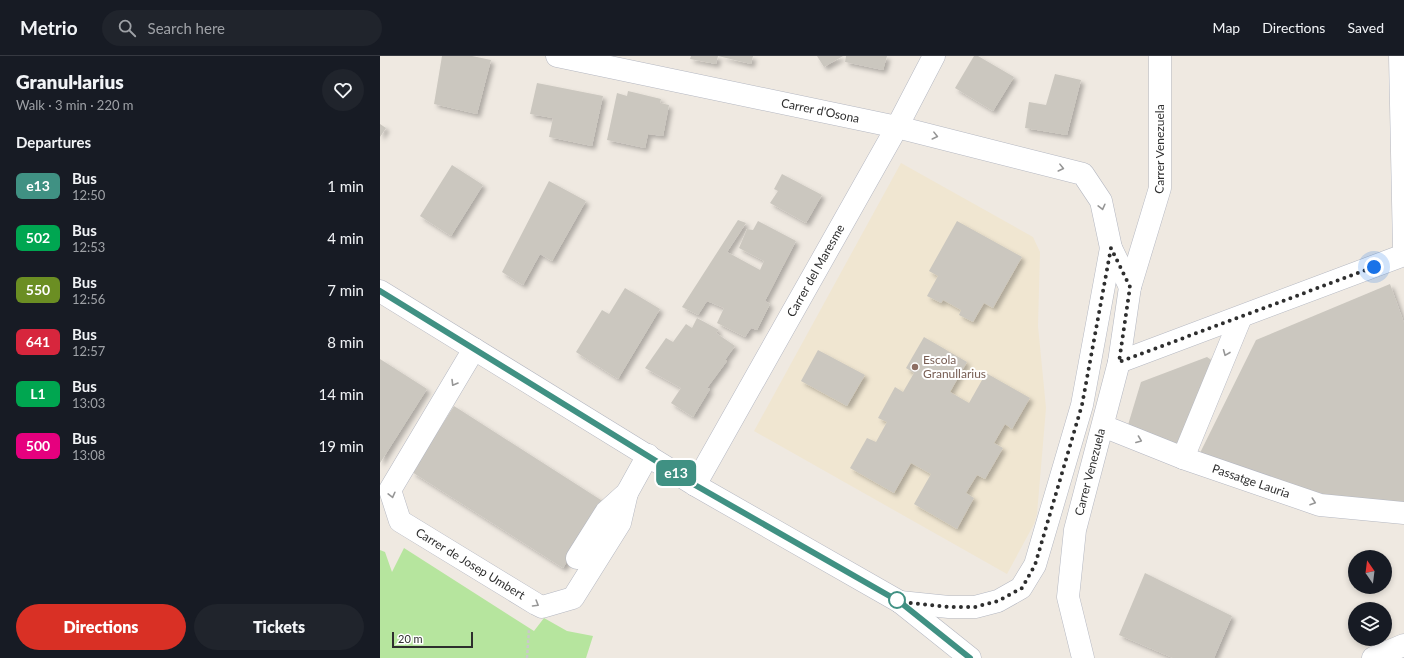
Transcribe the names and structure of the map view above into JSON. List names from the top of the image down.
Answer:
{
  "streets": {
    "street": [
      "Carrer d'Osona",
      "Carrer Venezuela",
      "Carrer del Maresme",
      "Passatge Lauria",
      "Carrer de Josep Umbert"
    ]
  },
  "crossings": [
    ["Carrer d'Osona", "Carrer del Maresme"],
    ["Carrer Venezuela", "Passatge Lauria"]
  ],
  "one_way": ["Carrer d'Osona", "Passatge Lauria"],
  "places": ["Escola Granullarius"],
  "lines": ["bus line e13"],
  "scale_bar": "20 m",
  "north": "top",
  "page": {
    "header": "Metrio",
    "search": "Search here",
    "nav": ["Map", "Directions", "Saved"],
    "heading": [
      ["Granul·larius", "Walk · 3 min · 220 m"],
      "Departures"
    ],
    "on_map": "e13",
    "list": [
      {
        "mark": "e13",
        "name": "Bus",
        "note": "12:50",
        "value": "1 min"
      },
      {
        "mark": "502",
        "name": "Bus",
        "note": "12:53",
        "value": "4 min"
      },
      {
        "mark": "550",
        "name": "Bus",
        "note": "12:56",
        "value": "7 min"
      },
      {
        "mark": "641",
        "name": "Bus",
        "note": "12:57",
        "value": "8 min"
      },
      {
        "mark": "L1",
        "name": "Bus",
        "note": "13:03",
        "value": "14 min"
      },
      {
        "mark": "500",
        "name": "Bus",
        "note": "13:08",
        "value": "19 min"
      }
    ],
    "buttons": ["Directions", "Tickets"],
    "scale": "20 m"
  }
}
